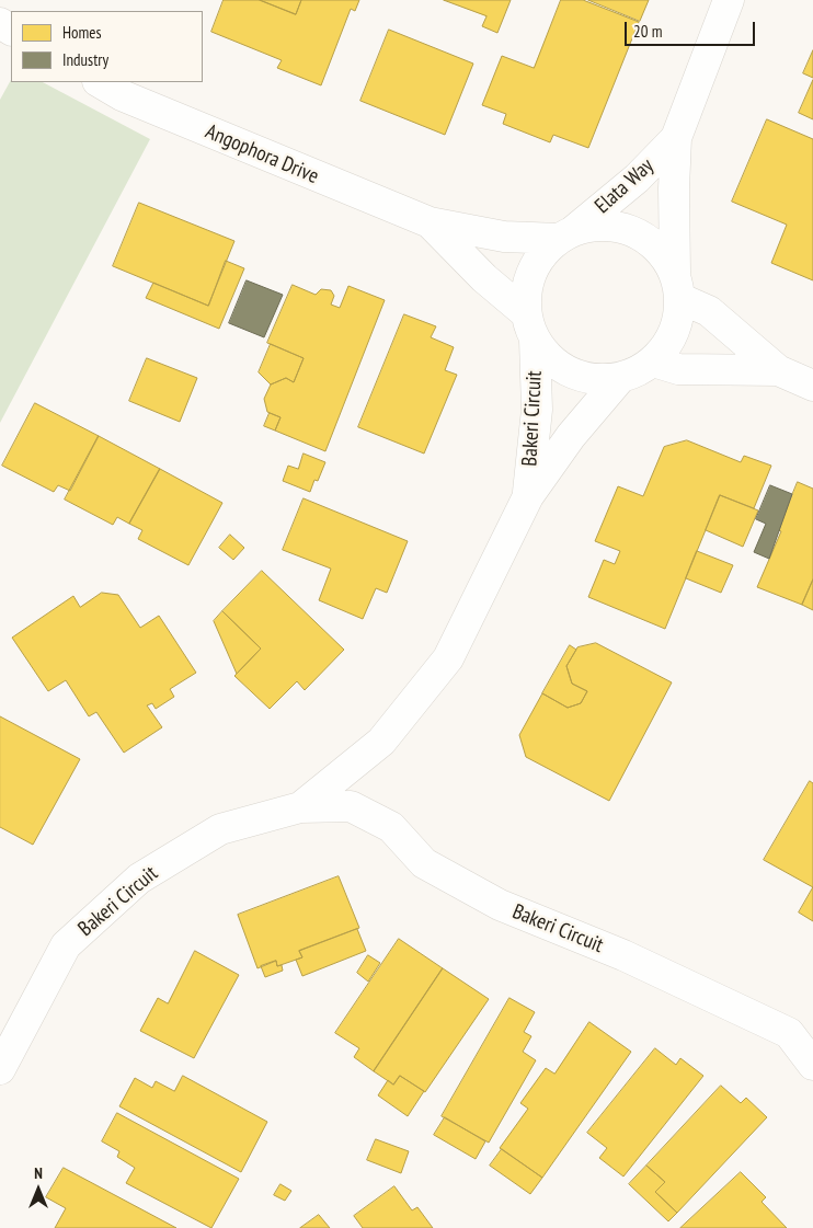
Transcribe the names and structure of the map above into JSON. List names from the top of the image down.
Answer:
{
  "streets": {
    "street": ["Angophora Drive", "Elata Way", "Bakeri Circuit"]
  },
  "crossings": [
    ["Angophora Drive", "Elata Way"],
    ["Angophora Drive", "Bakeri Circuit"],
    ["Elata Way", "Bakeri Circuit"]
  ],
  "legend": ["Homes", "Industry"],
  "scale_bar": "20 m",
  "north": "top"
}
